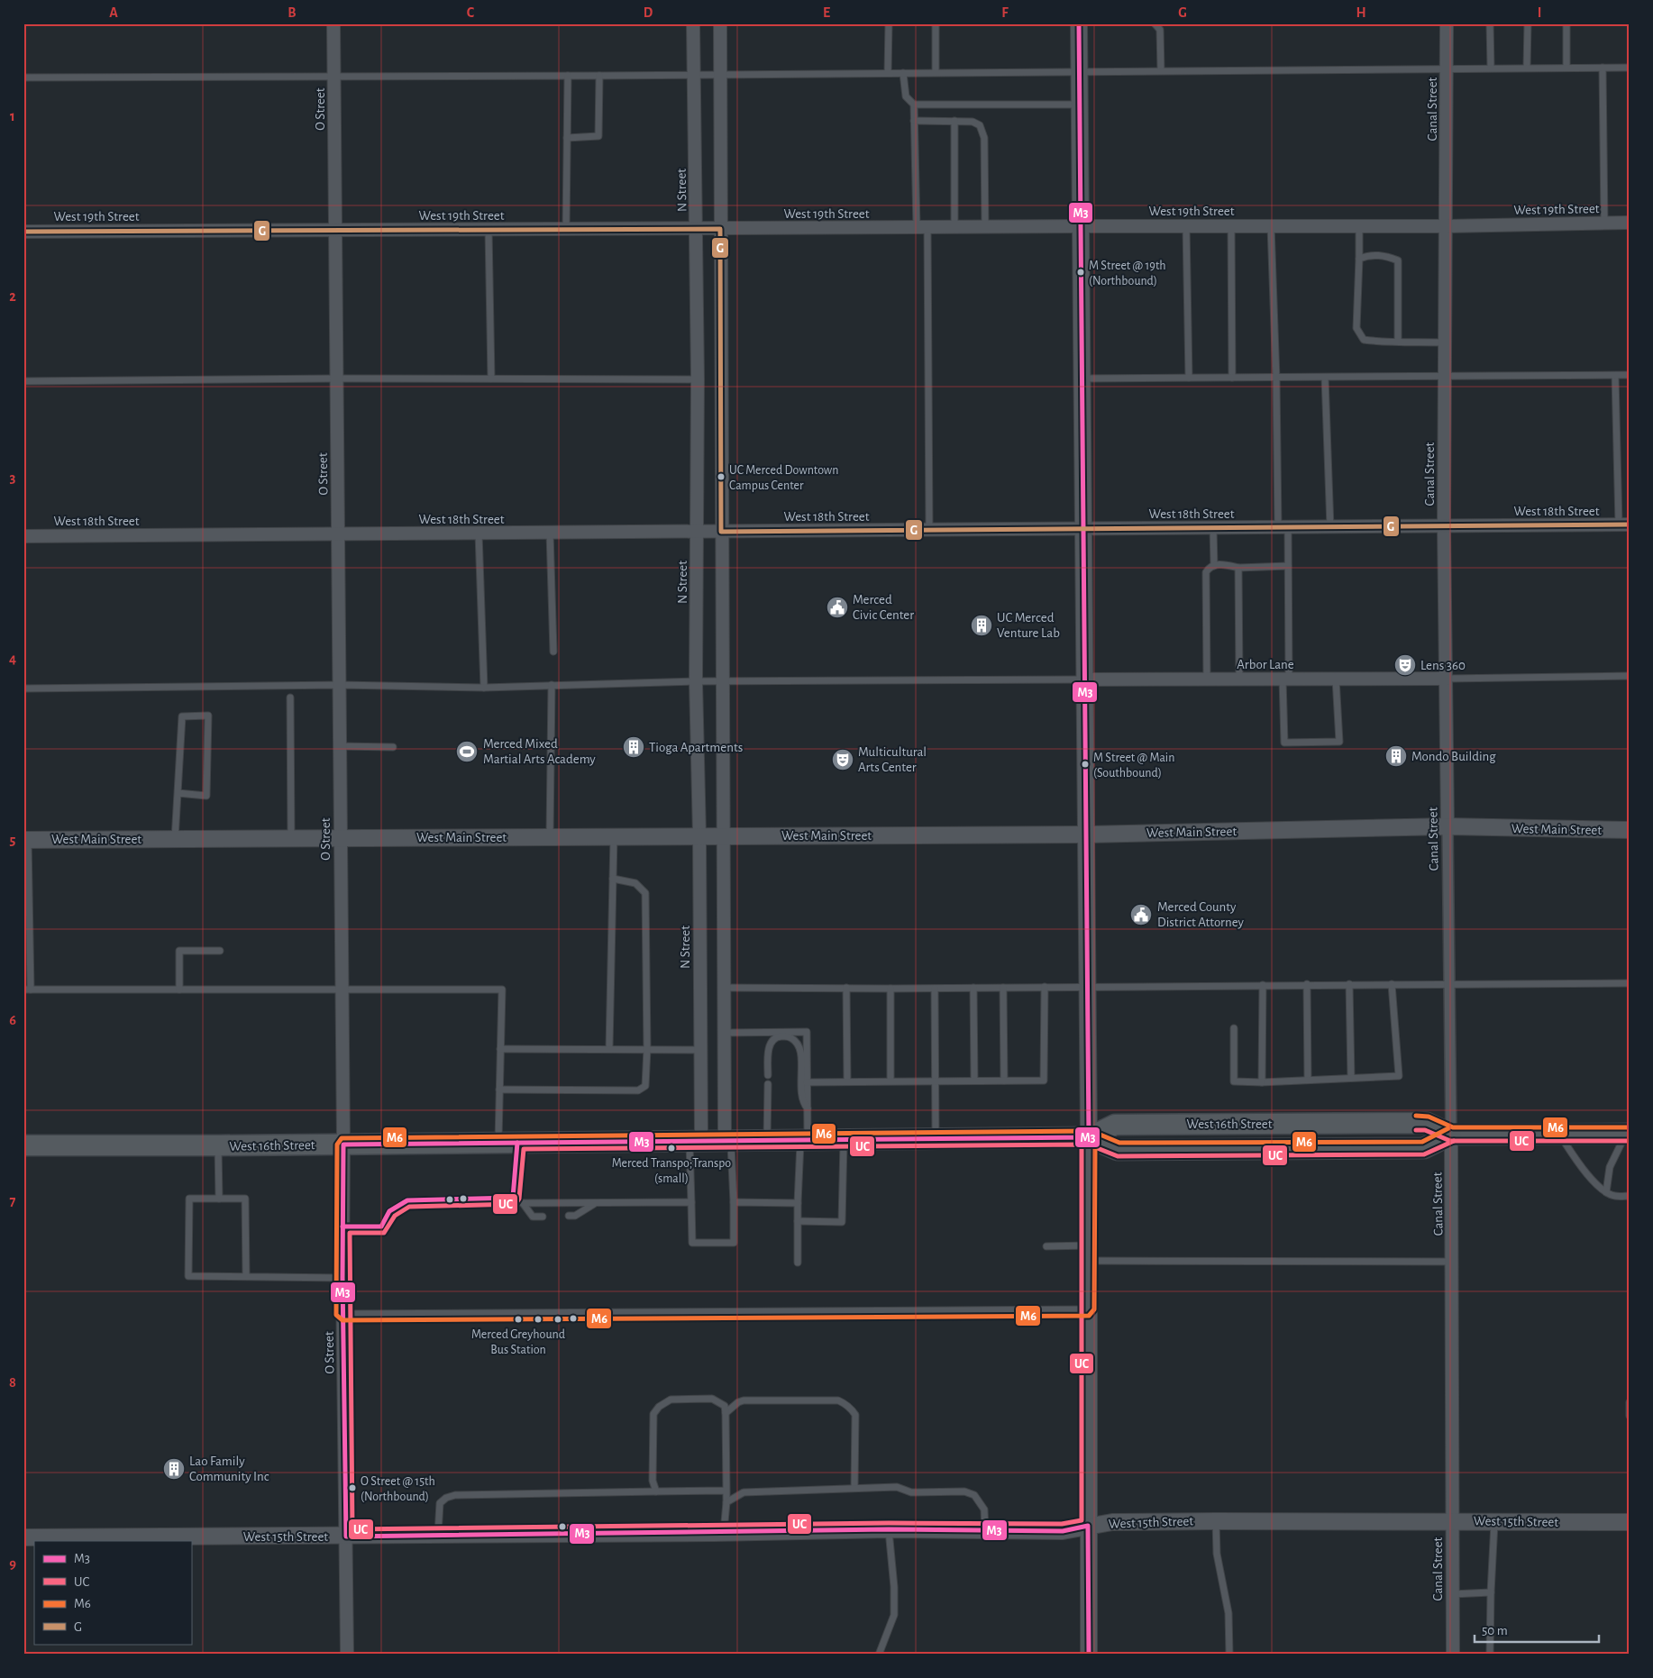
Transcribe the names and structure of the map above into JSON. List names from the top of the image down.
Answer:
{
  "streets": {
    "main road": ["West 16th Street"],
    "street": [
      "O Street",
      "Canal Street",
      "N Street",
      "West 19th Street",
      "West 18th Street",
      "Arbor Lane",
      "West Main Street",
      "West 15th Street"
    ]
  },
  "crossings": [
    ["O Street", "West 19th Street"],
    ["O Street", "West 18th Street"],
    ["O Street", "West Main Street"],
    ["O Street", "West 16th Street"],
    ["O Street", "West 15th Street"],
    ["Canal Street", "West 19th Street"],
    ["Canal Street", "West 18th Street"],
    ["Canal Street", "Arbor Lane"],
    ["Canal Street", "West Main Street"],
    ["Canal Street", "West 16th Street"],
    ["Canal Street", "West 15th Street"],
    ["N Street", "West 19th Street"],
    ["N Street", "West 18th Street"],
    ["N Street", "West Main Street"],
    ["N Street", "West 16th Street"]
  ],
  "places": {
    "other": [
      "M Street @ 19th (Northbound)",
      "UC Merced Downtown Campus Center",
      "M Street @ Main (Southbound)",
      "Merced Transpo;Transpo (small)",
      "Merced Greyhound Bus Station",
      "O Street @ 15th (Northbound)"
    ],
    "public building": ["Merced Civic Center", "Merced County District Attorney"],
    "building": [
      "UC Merced Venture Lab",
      "Tioga Apartments",
      "Mondo Building",
      "Lao Family Community Inc"
    ],
    "theatre": ["Lens 360", "Multicultural Arts Center"],
    "sports": ["Merced Mixed Martial Arts Academy"]
  },
  "lines": [
    "transit line M3",
    "transit line G",
    "transit line M6",
    "transit line UC"
  ],
  "legend": [
    "M3",
    "UC",
    "M6",
    "G"
  ],
  "scale_bar": "50 m",
  "grid": {
    "columns": [
      "A",
      "B",
      "C",
      "D",
      "E",
      "F",
      "G",
      "H",
      "I"
    ],
    "rows": [
      "1",
      "2",
      "3",
      "4",
      "5",
      "6",
      "7",
      "8",
      "9"
    ]
  }
}
